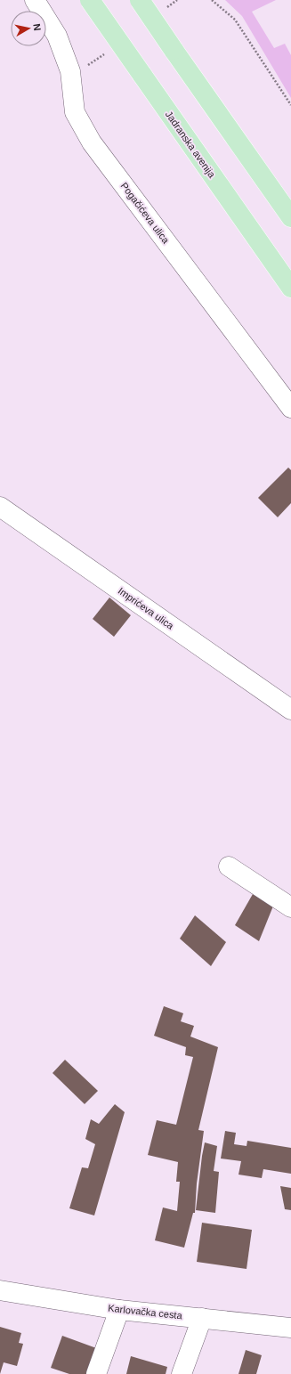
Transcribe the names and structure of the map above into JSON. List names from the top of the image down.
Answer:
{
  "streets": {
    "main road": ["Jadranska avenija"],
    "street": ["Pogačićeva ulica", "Imprićeva ulica", "Karlovačka cesta"]
  },
  "north": "right"
}
